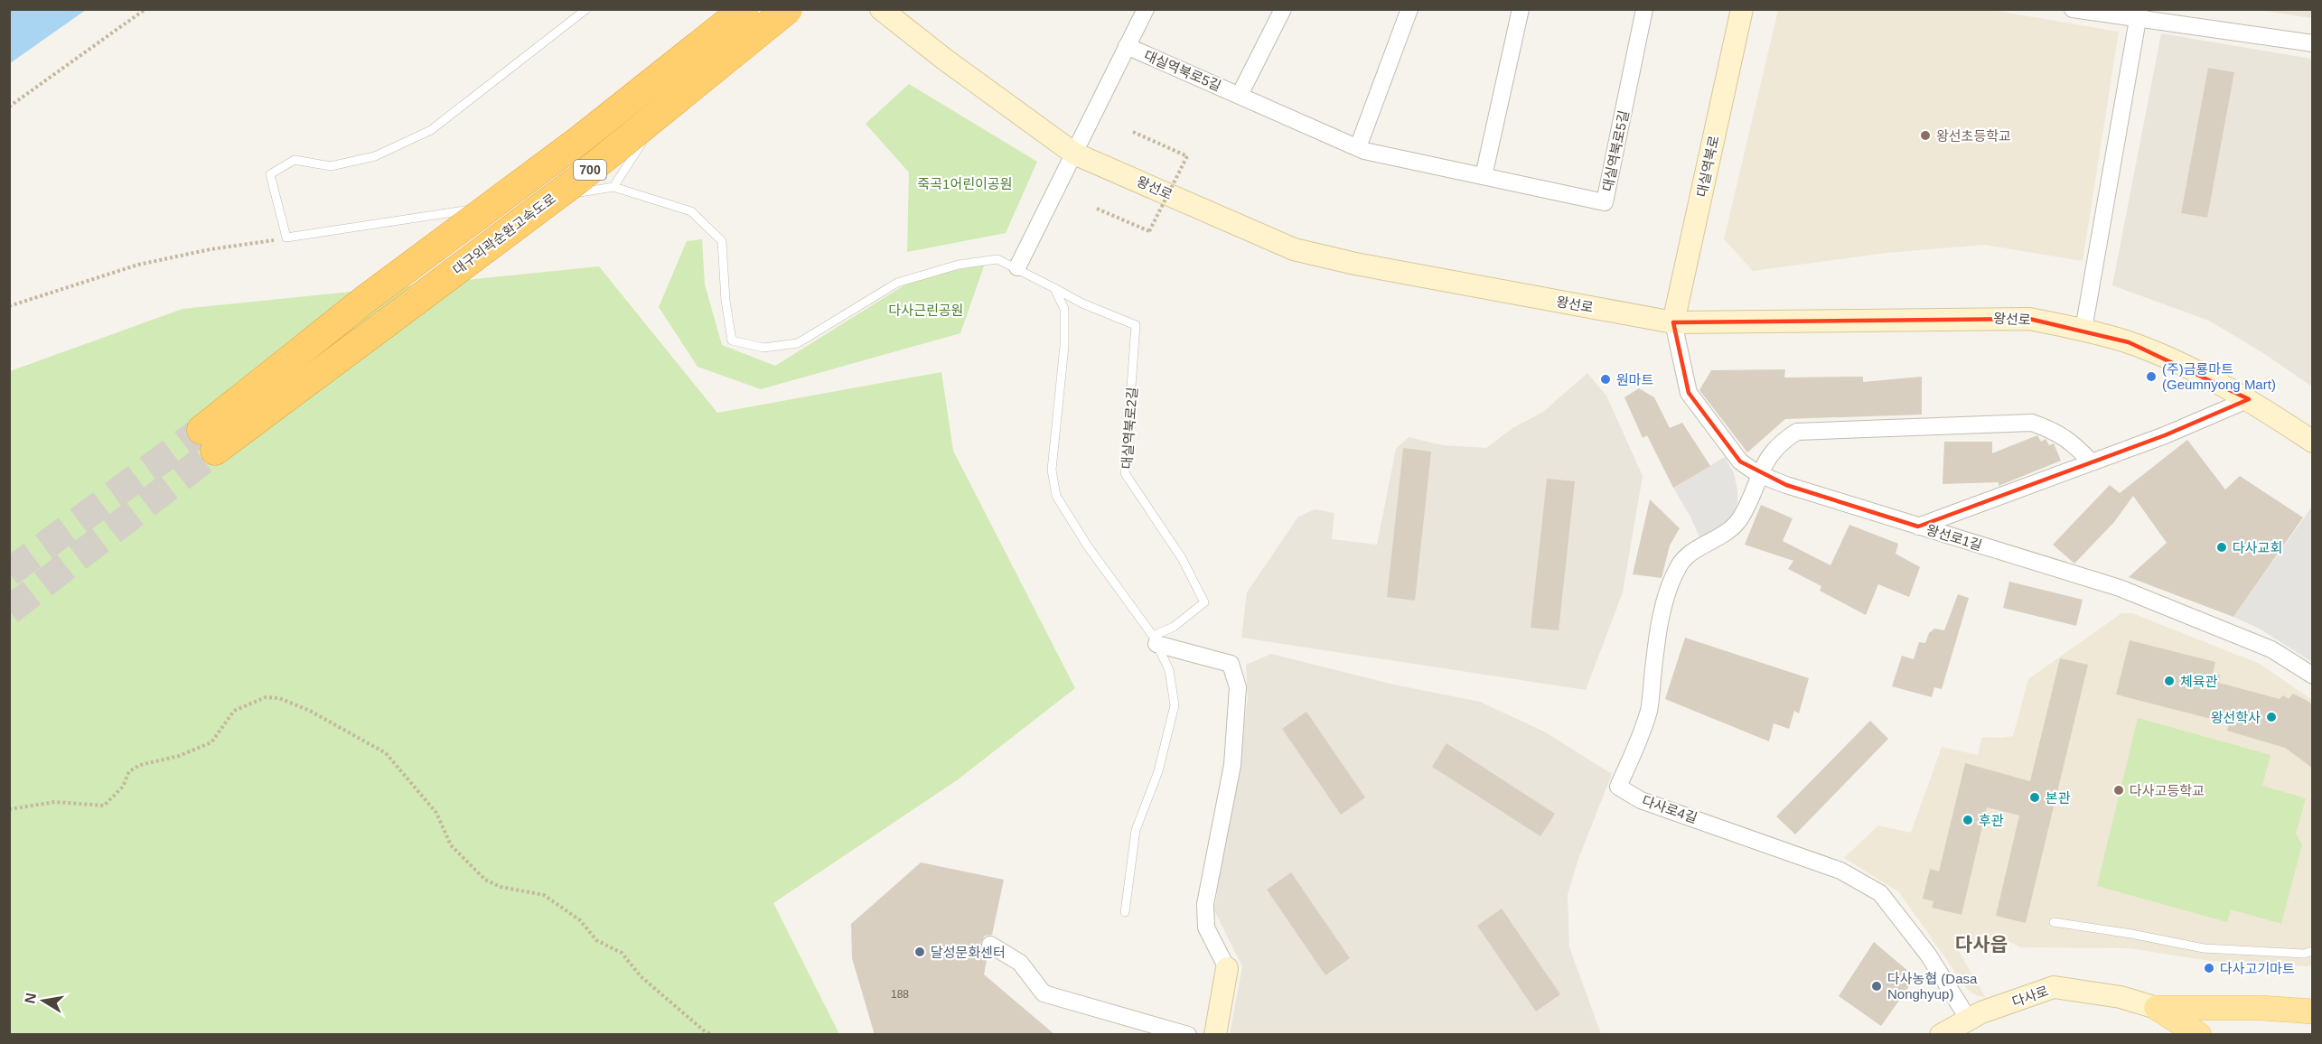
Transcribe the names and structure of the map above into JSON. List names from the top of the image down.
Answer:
{
  "streets": {
    "highway": ["700", "대구외곽순환고속도로"],
    "main road": ["대실역북로", "왕선로", "다사로"],
    "street": ["대실역북로5길", "왕선로1길", "다사로4길"],
    "lane": ["대실역북로2길"]
  },
  "crossings": [
    ["대실역북로", "왕선로"],
    ["대실역북로", "왕선로1길"],
    ["왕선로", "왕선로1길"],
    ["왕선로1길", "다사로4길"],
    ["다사로4길", "다사로"]
  ],
  "districts": ["다사읍"],
  "parks": ["죽곡1어린이공원", "다사근린공원"],
  "places": [
    "왕선초등학교",
    "(주)금룡마트 (Geumnyong Mart)",
    "원마트",
    "다사교회",
    "체육관",
    "왕선학사",
    "다사고등학교",
    "본관",
    "후관",
    "달성문화센터",
    "다사고기마트",
    "다사농협 (Dasa Nonghyup)"
  ],
  "house_numbers": ["188"],
  "north": "left"
}
